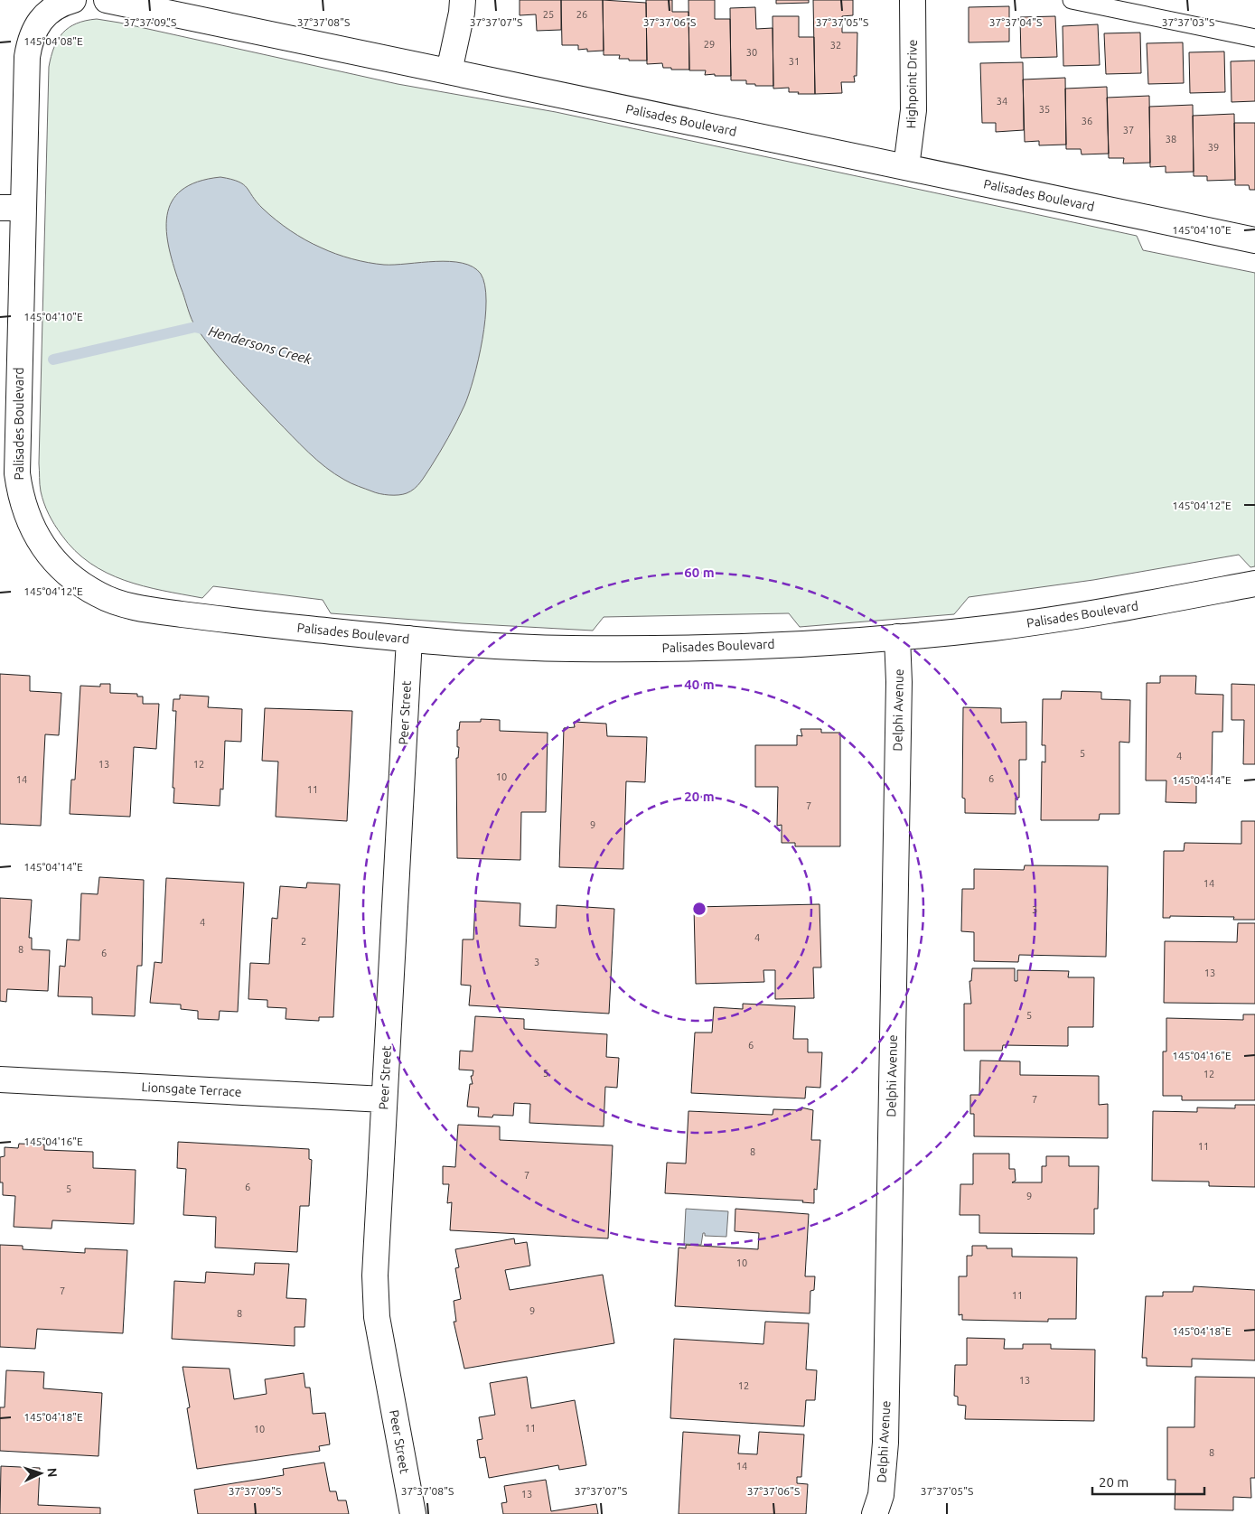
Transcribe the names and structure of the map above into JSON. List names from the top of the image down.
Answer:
{
  "streets": {
    "street": [
      "Highpoint Drive",
      "Palisades Boulevard",
      "Delphi Avenue",
      "Peer Street",
      "Lionsgate Terrace"
    ]
  },
  "crossings": [
    ["Highpoint Drive", "Palisades Boulevard"],
    ["Palisades Boulevard", "Delphi Avenue"],
    ["Palisades Boulevard", "Peer Street"],
    ["Peer Street", "Lionsgate Terrace"]
  ],
  "water": ["Hendersons Creek"],
  "house_numbers": [
    "25",
    "26",
    "29",
    "32",
    "30",
    "31",
    "34",
    "35",
    "36",
    "37",
    "38",
    "39",
    "5",
    "4",
    "13",
    "12",
    "10",
    "6",
    "14",
    "11",
    "7",
    "9",
    "14",
    "3",
    "4",
    "4",
    "2",
    "8",
    "6",
    "3",
    "13",
    "5",
    "6",
    "5",
    "12",
    "7",
    "11",
    "8",
    "7",
    "6",
    "5",
    "9",
    "10",
    "7",
    "11",
    "9",
    "8",
    "13",
    "12",
    "11",
    "10",
    "8",
    "14",
    "13"
  ],
  "scale_bar": "20 m",
  "north": "right",
  "coordinates": [
    "37°37'09\"S",
    "37°37'08\"S",
    "37°37'07\"S",
    "37°37'06\"S",
    "37°37'05\"S",
    "37°37'04\"S",
    "37°37'03\"S",
    "145°04'08\"E",
    "145°04'10\"E",
    "145°04'12\"E",
    "145°04'14\"E",
    "145°04'16\"E",
    "145°04'18\"E"
  ],
  "rings": ["60 m", "40 m", "20 m"]
}
